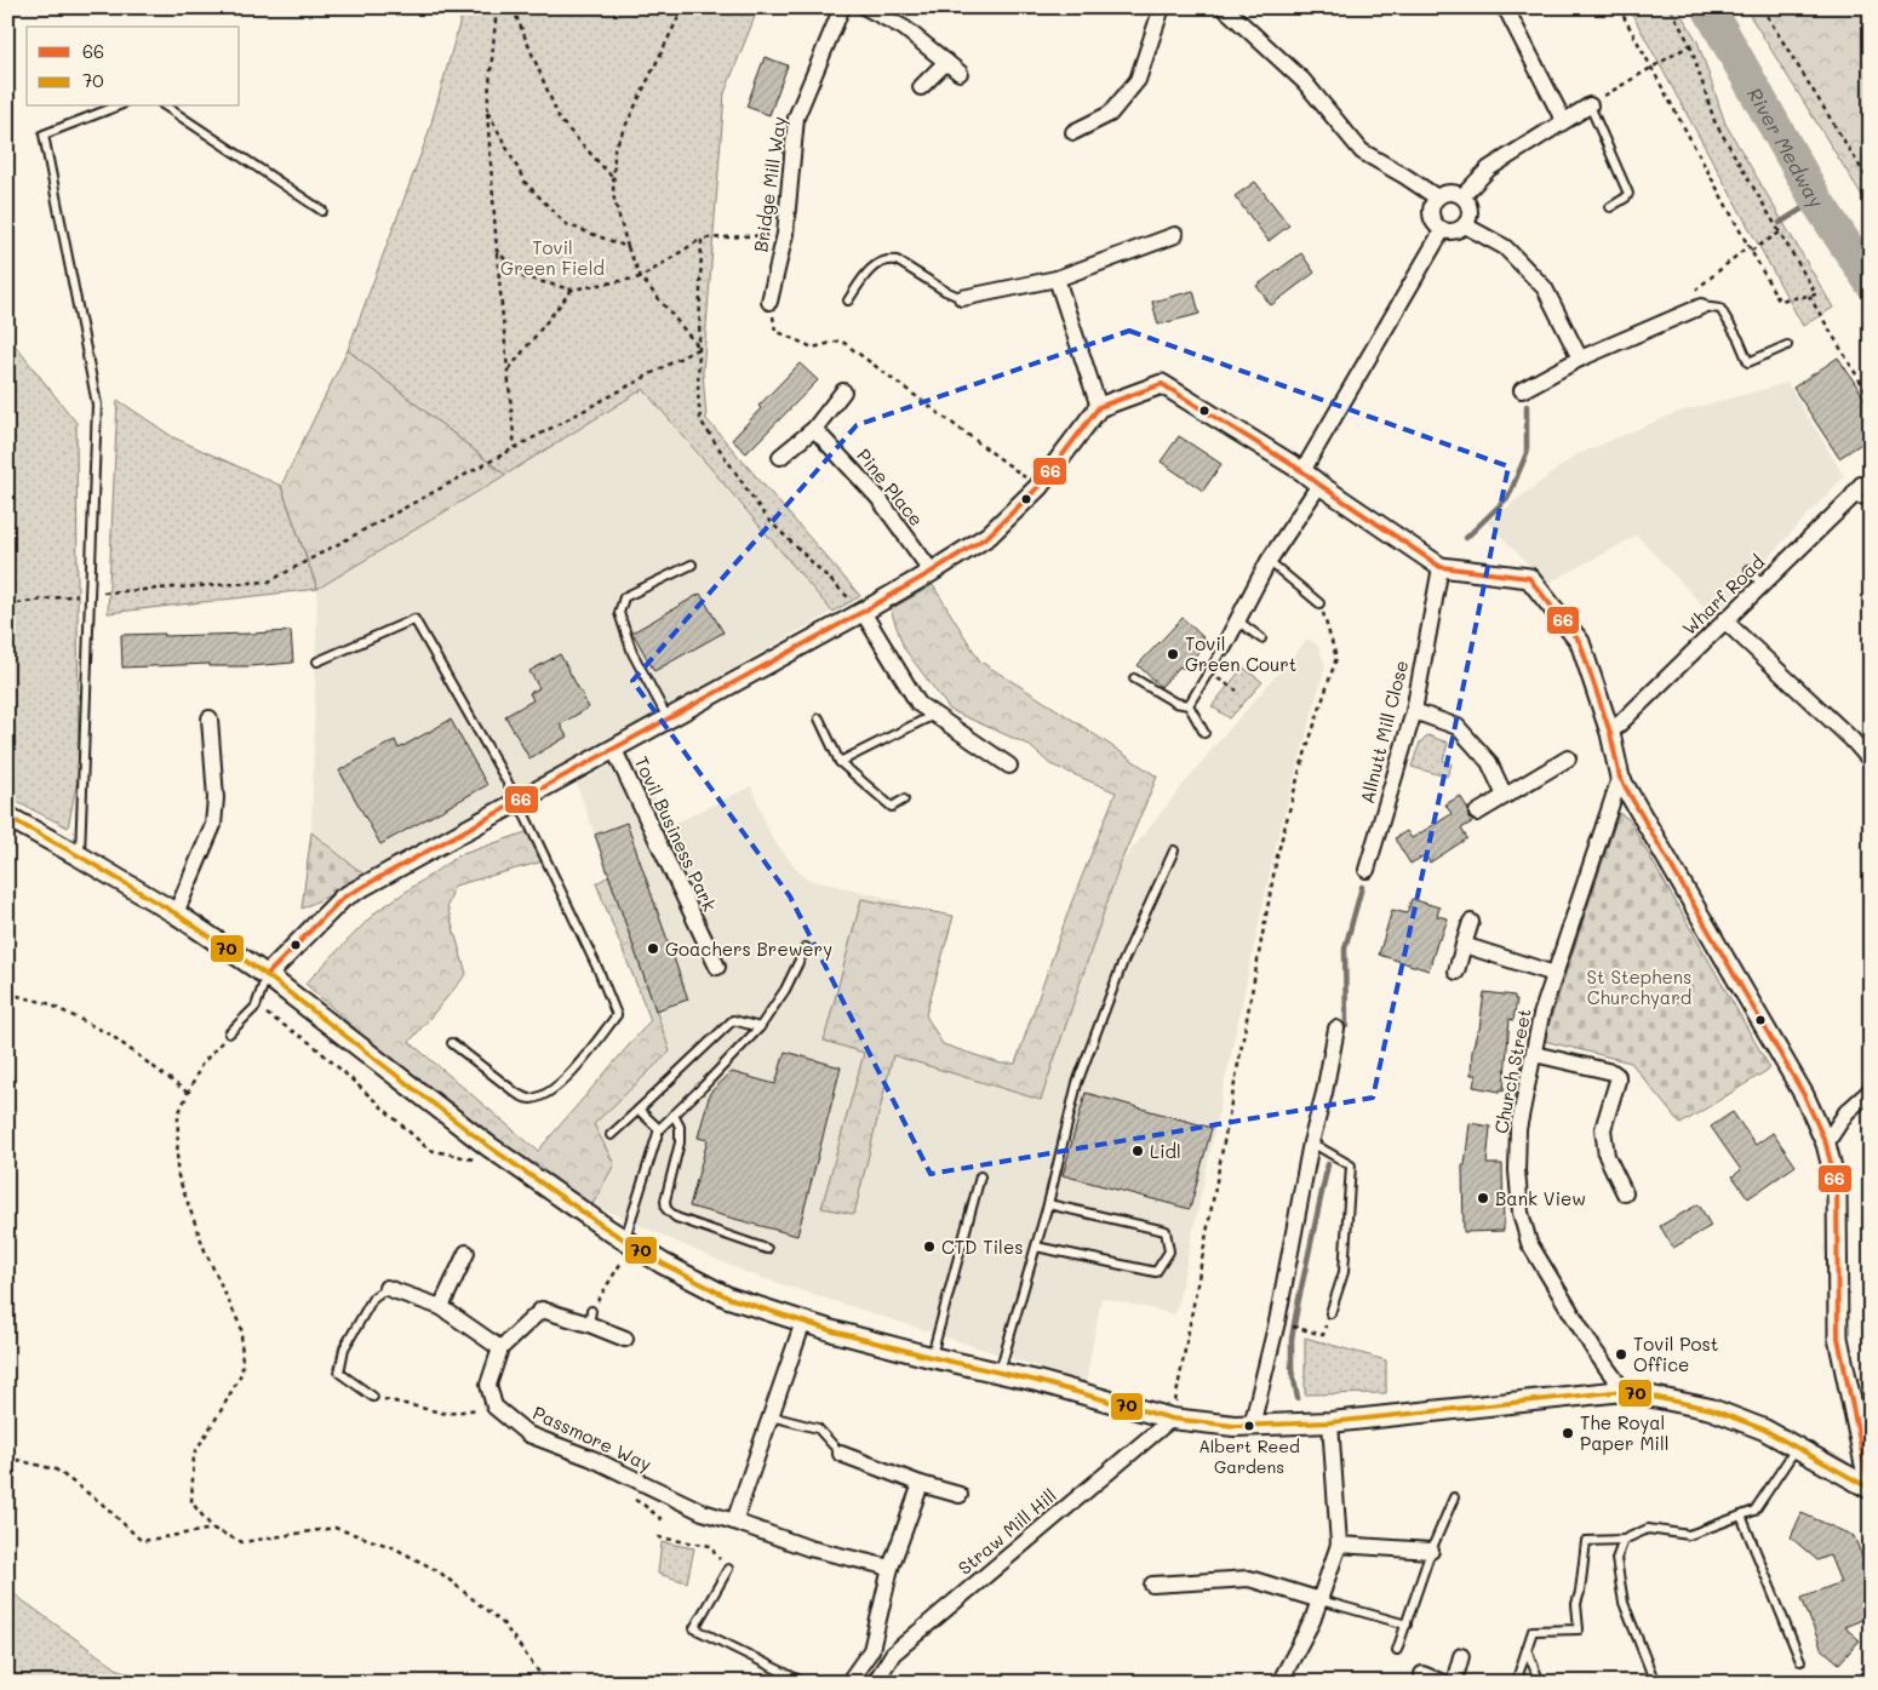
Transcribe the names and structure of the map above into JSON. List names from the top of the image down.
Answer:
{
  "streets": {
    "street": [
      "Bridge Mill Way",
      "Pine Place",
      "Wharf Road",
      "Allnutt Mill Close",
      "Tovil Business Park",
      "Church Street",
      "Passmore Way",
      "Straw Mill Hill"
    ]
  },
  "water": ["River Medway"],
  "parks": ["Tovil Green Field", "St Stephens Churchyard"],
  "places": [
    "Tovil Green Court",
    "Goachers Brewery",
    "Lidl",
    "Bank View",
    "CTD Tiles",
    "Tovil Post Office",
    "Albert Reed Gardens",
    "The Royal Paper Mill"
  ],
  "lines": ["transit line 66", "transit line 70"],
  "legend": ["66", "70"]
}
